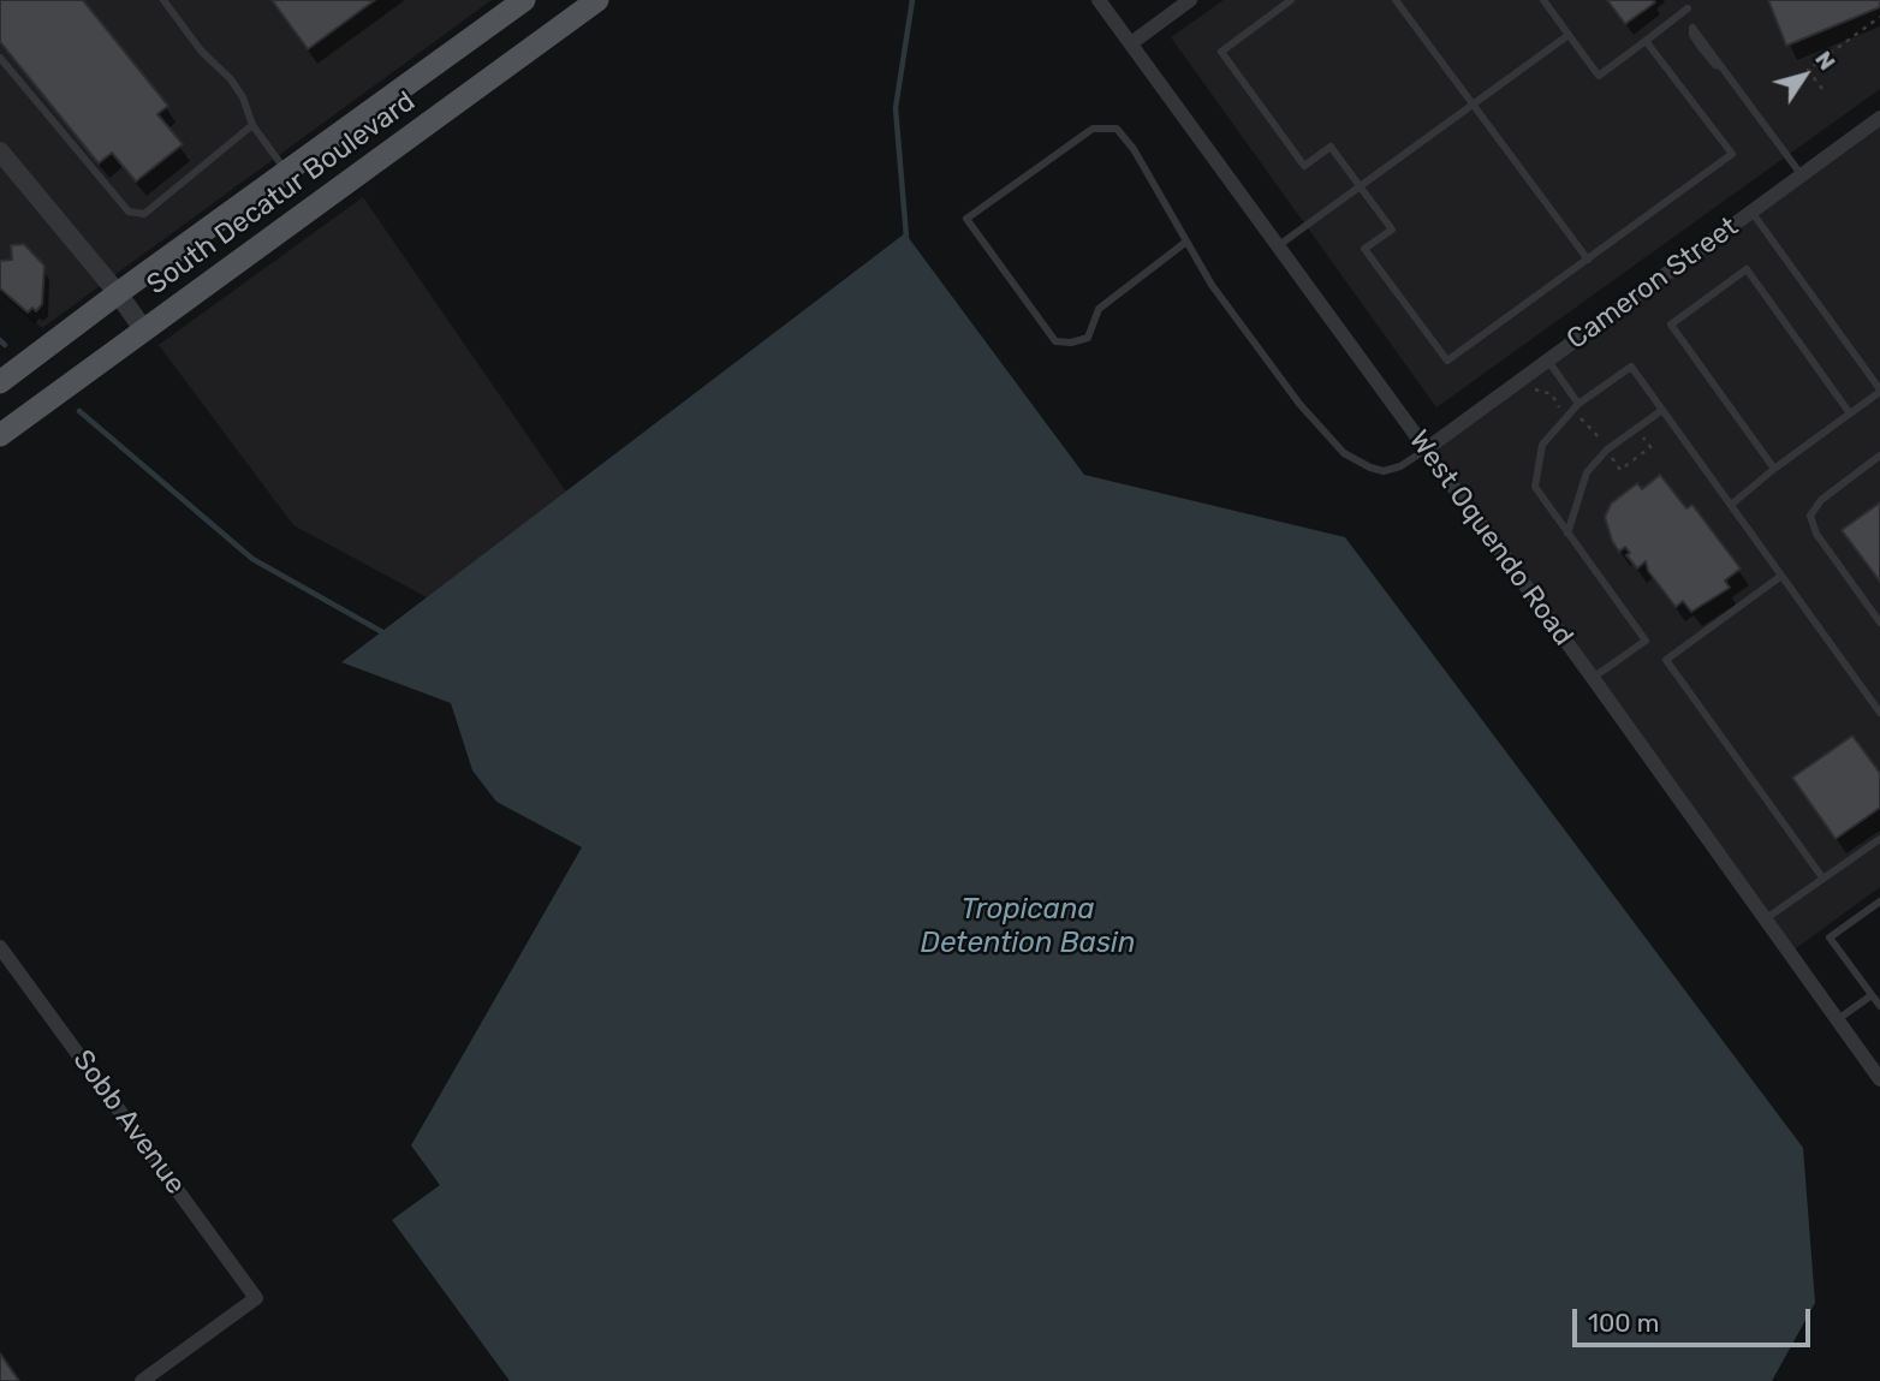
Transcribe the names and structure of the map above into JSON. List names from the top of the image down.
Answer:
{
  "streets": {
    "main road": ["South Decatur Boulevard"],
    "street": ["Cameron Street", "West Oquendo Road", "Sobb Avenue"]
  },
  "crossings": [
    ["Cameron Street", "West Oquendo Road"]
  ],
  "water": ["Tropicana Detention Basin"],
  "scale_bar": "100 m",
  "north": "top right"
}
